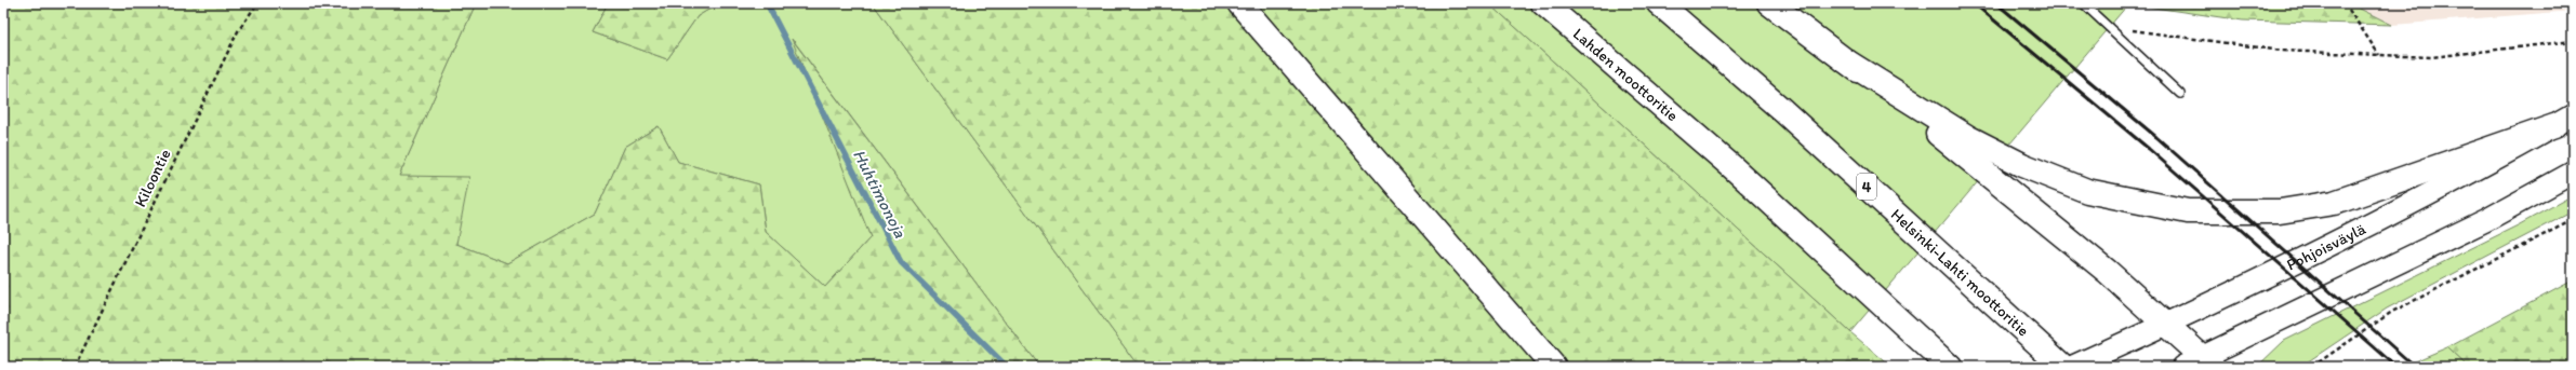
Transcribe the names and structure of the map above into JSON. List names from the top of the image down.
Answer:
{
  "streets": {
    "highway": ["Lahden moottoritie", "4", "Helsinki-Lahti moottoritie"],
    "main road": ["Pohjoisväylä"],
    "path": ["Kiloontie"]
  },
  "water": ["Huhtimonoja"]
}
